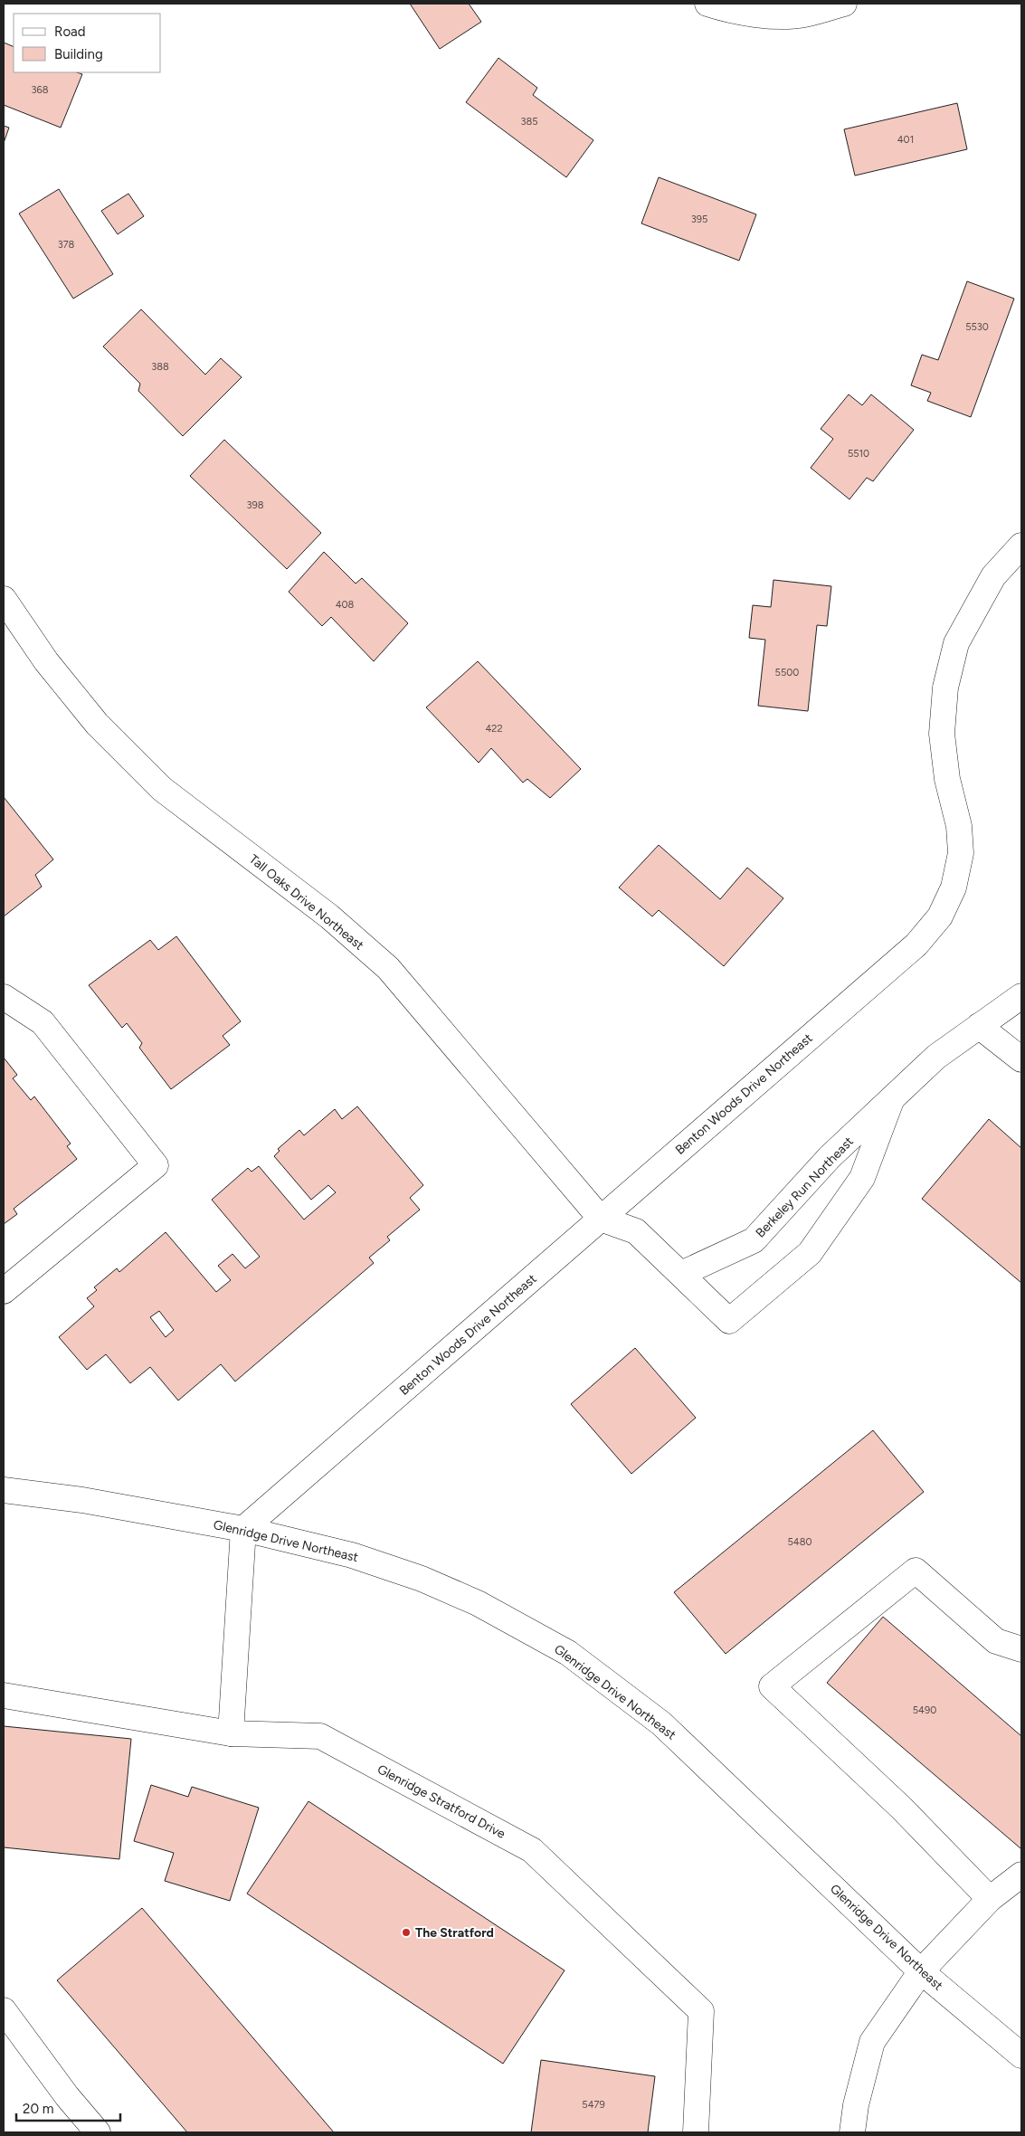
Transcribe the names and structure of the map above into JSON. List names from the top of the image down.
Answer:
{
  "streets": {
    "street": [
      "Tall Oaks Drive Northeast",
      "Benton Woods Drive Northeast",
      "Berkeley Run Northeast",
      "Glenridge Drive Northeast",
      "Glenridge Stratford Drive"
    ]
  },
  "crossings": [
    ["Tall Oaks Drive Northeast", "Benton Woods Drive Northeast"],
    ["Tall Oaks Drive Northeast", "Berkeley Run Northeast"],
    ["Benton Woods Drive Northeast", "Berkeley Run Northeast"],
    ["Benton Woods Drive Northeast", "Glenridge Drive Northeast"]
  ],
  "places": ["The Stratford"],
  "house_numbers": [
    "368",
    "385",
    "401",
    "395",
    "378",
    "5530",
    "388",
    "5510",
    "398",
    "408",
    "5500",
    "422",
    "5480",
    "5490",
    "5479"
  ],
  "legend": ["Road", "Building"],
  "scale_bar": "20 m"
}
